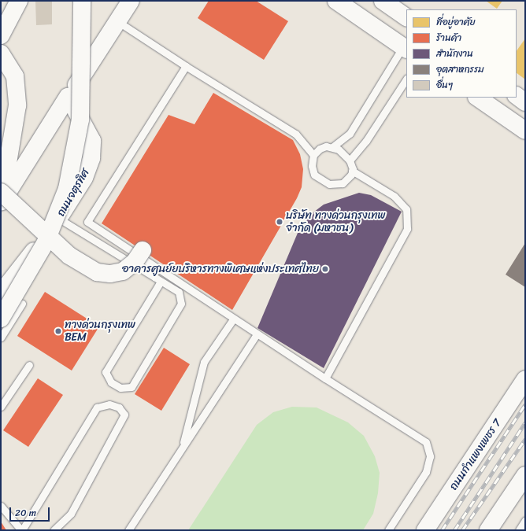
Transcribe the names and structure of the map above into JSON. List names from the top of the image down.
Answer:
{
  "streets": {
    "main road": ["ถนนจตุรทิศ", "ถนนกำแพงเพชร 7"]
  },
  "places": ["บริษัท ทางด่วนกรุงเทพ จำกัด (มหาชน)", "อาคารศูนย์ยบริหารทางพิเศษแห่งประเทศไทย", "ทางด่วนกรุงเทพ BEM"],
  "legend": [
    "ที่อยู่อาศัย",
    "ร้านค้า",
    "สำนักงาน",
    "อุตสาหกรรม",
    "อื่นๆ"
  ],
  "scale_bar": "20 m"
}
